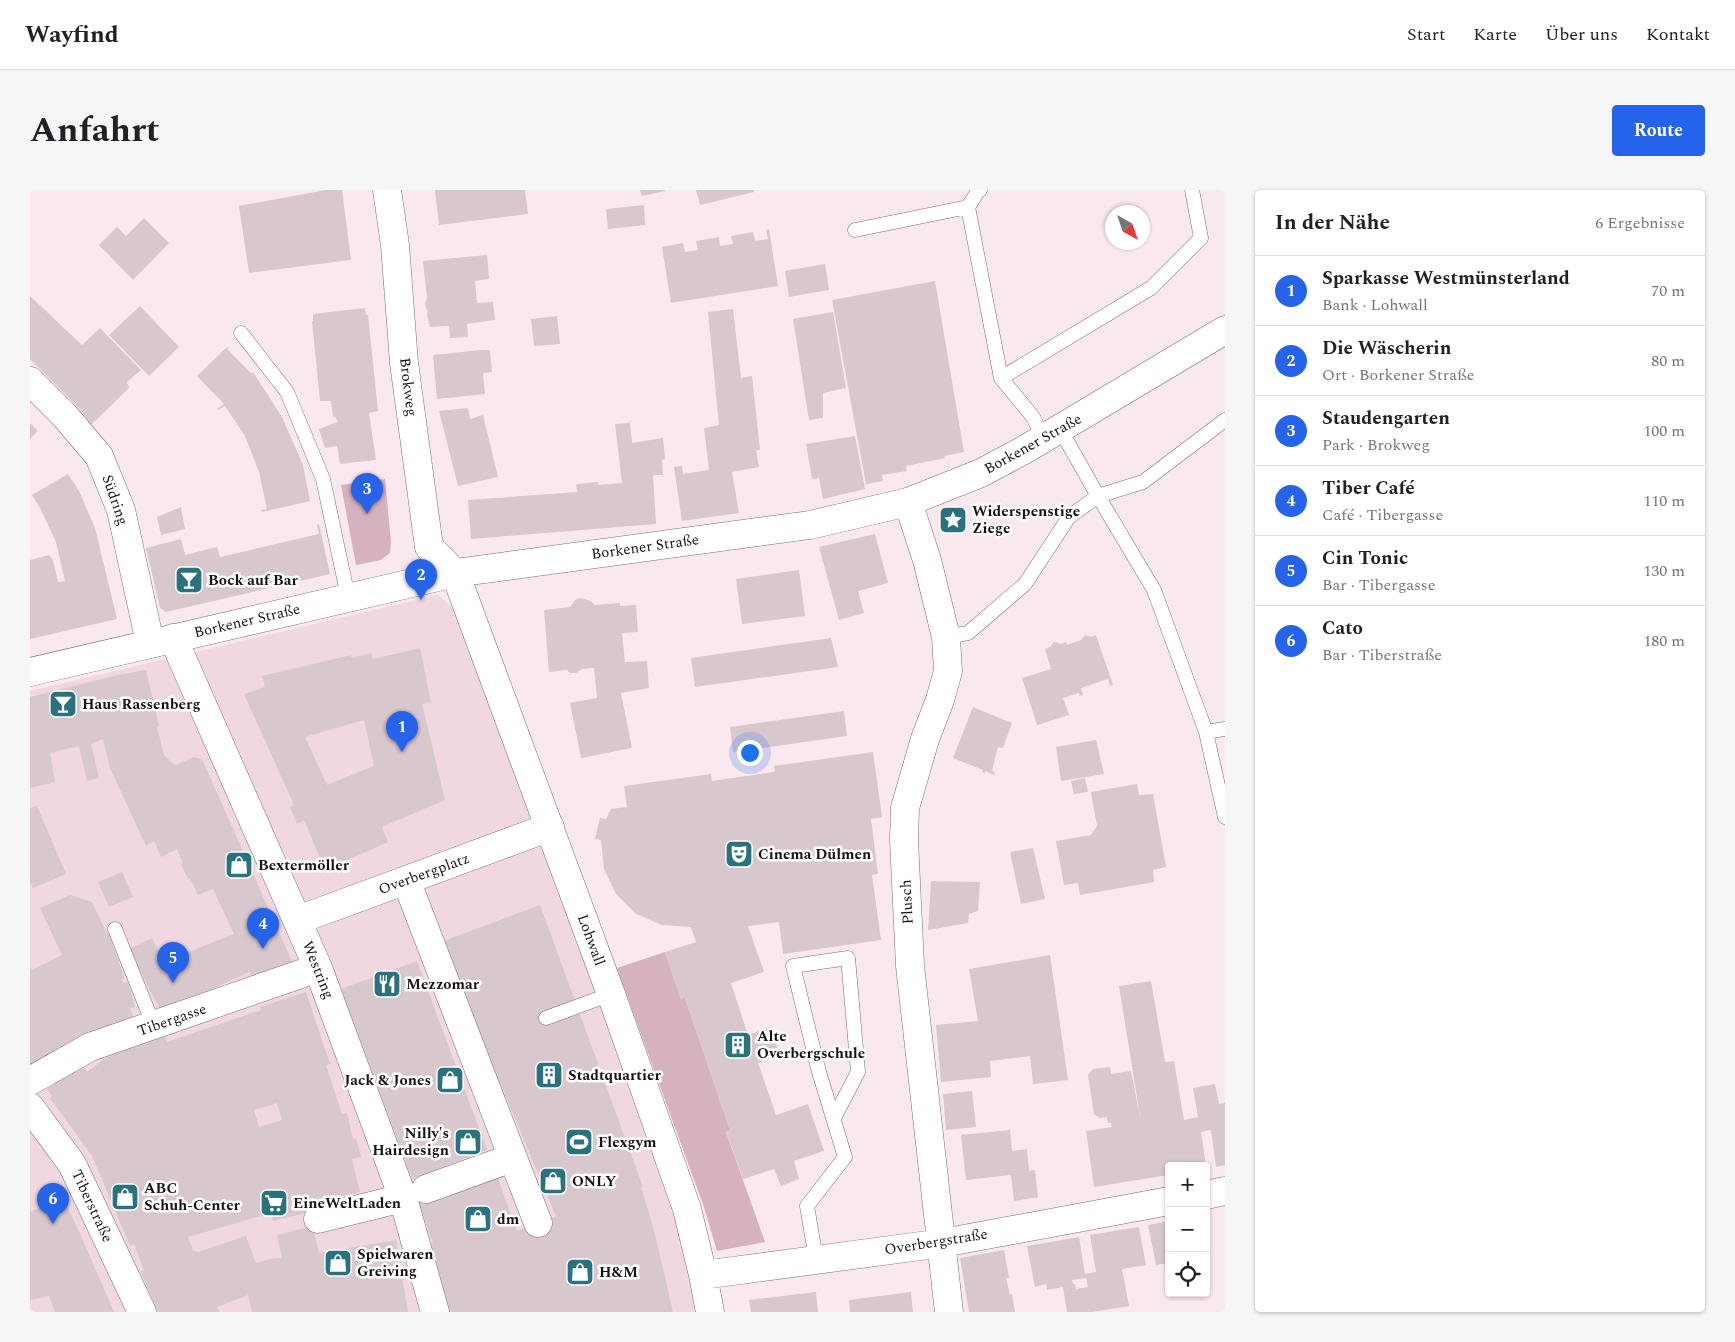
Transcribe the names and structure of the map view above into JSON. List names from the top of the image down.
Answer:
{
  "streets": {
    "street": [
      "Brokweg",
      "Borkener Straße",
      "Südring",
      "Overbergplatz",
      "Plusch",
      "Lohwall",
      "Westring",
      "Tibergasse",
      "Tiberstraße",
      "Overbergstraße"
    ]
  },
  "crossings": [
    ["Brokweg", "Borkener Straße"],
    ["Brokweg", "Lohwall"],
    ["Borkener Straße", "Südring"],
    ["Borkener Straße", "Plusch"],
    ["Borkener Straße", "Lohwall"],
    ["Borkener Straße", "Westring"],
    ["Südring", "Westring"],
    ["Overbergplatz", "Lohwall"],
    ["Overbergplatz", "Westring"],
    ["Plusch", "Overbergstraße"],
    ["Lohwall", "Overbergstraße"],
    ["Westring", "Tibergasse"]
  ],
  "places": {
    "place": ["Widerspenstige Ziege"],
    "bar": ["Bock auf Bar", "Haus Rassenberg"],
    "theatre": ["Cinema Dülmen"],
    "shop": [
      "Bextermöller",
      "Jack & Jones",
      "Nilly's Hairdesign",
      "ONLY",
      "ABC Schuh-Center",
      "dm",
      "Spielwaren Greiving",
      "H&M"
    ],
    "restaurant": ["Mezzomar"],
    "building": ["Alte Overbergschule", "Stadtquartier"],
    "sports": ["Flexgym"],
    "supermarket": ["EineWeltLaden"]
  },
  "north": "bottom right",
  "page": {
    "header": "Wayfind",
    "nav": [
      "Start",
      "Karte",
      "Über uns",
      "Kontakt"
    ],
    "title": "Anfahrt",
    "buttons": "Route",
    "heading": ["In der Nähe", "6 Ergebnisse"],
    "list": [
      {
        "mark": "1",
        "name": "Sparkasse Westmünsterland",
        "note": "Bank · Lohwall",
        "value": "70 m"
      },
      {
        "mark": "2",
        "name": "Die Wäscherin",
        "note": "Ort · Borkener Straße",
        "value": "80 m"
      },
      {
        "mark": "3",
        "name": "Staudengarten",
        "note": "Park · Brokweg",
        "value": "100 m"
      },
      {
        "mark": "4",
        "name": "Tiber Café",
        "note": "Café · Tibergasse",
        "value": "110 m"
      },
      {
        "mark": "5",
        "name": "Cin Tonic",
        "note": "Bar · Tibergasse",
        "value": "130 m"
      },
      {
        "mark": "6",
        "name": "Cato",
        "note": "Bar · Tiberstraße",
        "value": "180 m"
      }
    ],
    "pins": [
      "3",
      "2",
      "1",
      "4",
      "5",
      "6"
    ],
    "map_buttons": ["+", "−"]
  }
}
